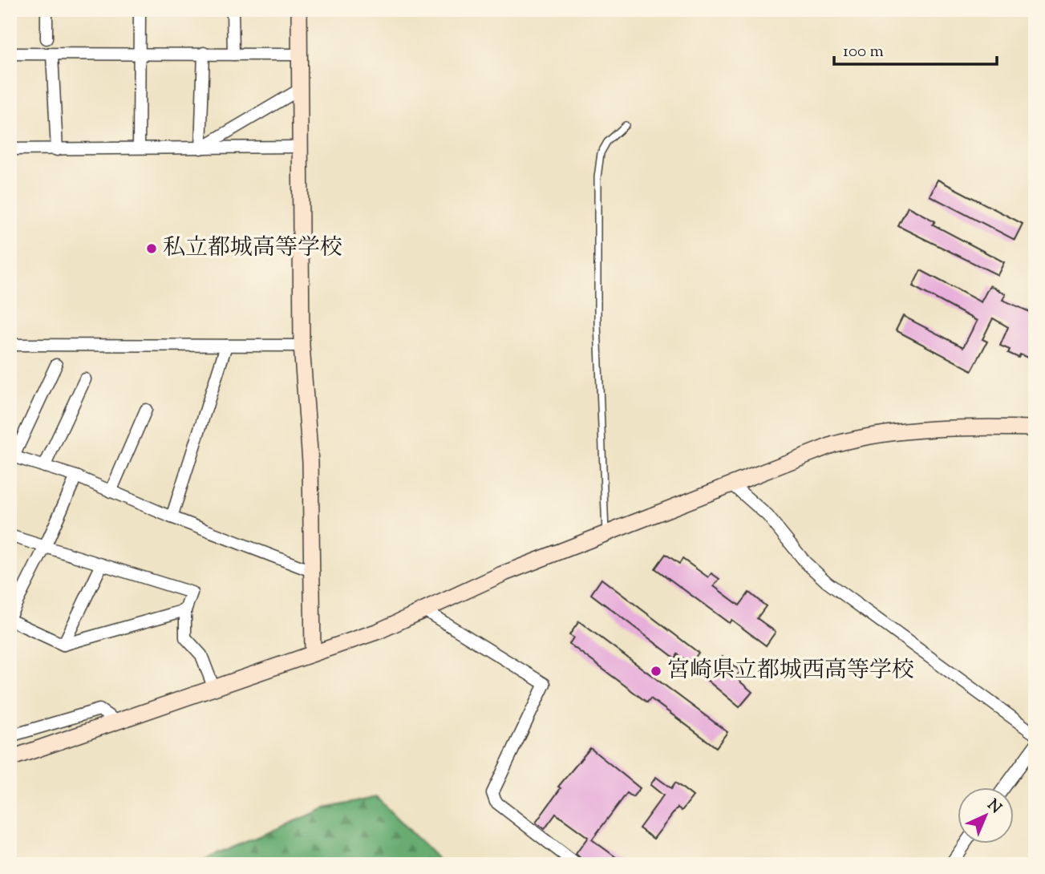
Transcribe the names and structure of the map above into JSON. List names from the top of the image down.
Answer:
{
  "places": ["私立都城高等学校", "宮崎県立都城西高等学校"],
  "scale_bar": "100 m",
  "north": "top right"
}
